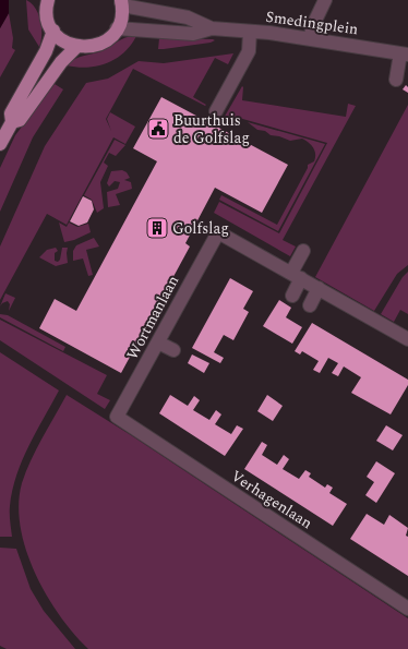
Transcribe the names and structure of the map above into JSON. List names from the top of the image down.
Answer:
{
  "streets": {
    "street": ["Smedingplein", "Wortmanlaan", "Verhagenlaan"]
  },
  "crossings": [
    ["Wortmanlaan", "Verhagenlaan"]
  ],
  "places": {
    "public building": ["Buurthuis de Golfslag"],
    "building": ["Golfslag"]
  }
}
